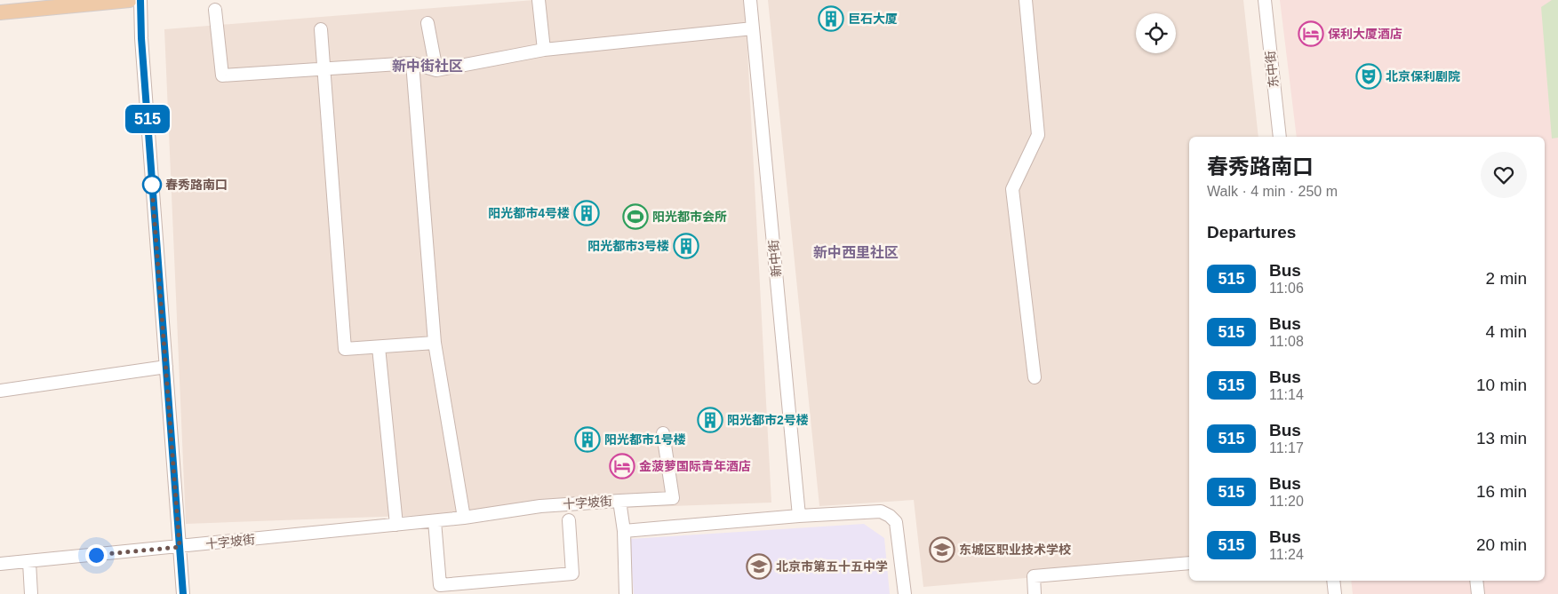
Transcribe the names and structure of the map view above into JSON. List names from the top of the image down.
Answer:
{
  "streets": {
    "street": ["东中街", "新中街", "十字坡街"]
  },
  "districts": ["新中街社区", "新中西里社区"],
  "places": {
    "building": [
      "巨石大厦",
      "阳光都市4号楼",
      "阳光都市3号楼",
      "阳光都市2号楼",
      "阳光都市1号楼"
    ],
    "hotel": ["保利大厦酒店", "金菠萝国际青年酒店"],
    "theatre": ["北京保利剧院"],
    "other": ["春秀路南口"],
    "sports": ["阳光都市会所"],
    "school or university": ["东城区职业技术学校", "北京市第五十五中学"]
  },
  "lines": ["bus line 515"],
  "page": {
    "on_map": "515",
    "heading": [
      ["春秀路南口", "Walk · 4 min · 250 m"],
      "Departures"
    ],
    "list": [
      {
        "mark": "515",
        "name": "Bus",
        "note": "11:06",
        "value": "2 min"
      },
      {
        "mark": "515",
        "name": "Bus",
        "note": "11:08",
        "value": "4 min"
      },
      {
        "mark": "515",
        "name": "Bus",
        "note": "11:14",
        "value": "10 min"
      },
      {
        "mark": "515",
        "name": "Bus",
        "note": "11:17",
        "value": "13 min"
      },
      {
        "mark": "515",
        "name": "Bus",
        "note": "11:20",
        "value": "16 min"
      },
      {
        "mark": "515",
        "name": "Bus",
        "note": "11:24",
        "value": "20 min"
      }
    ]
  }
}
